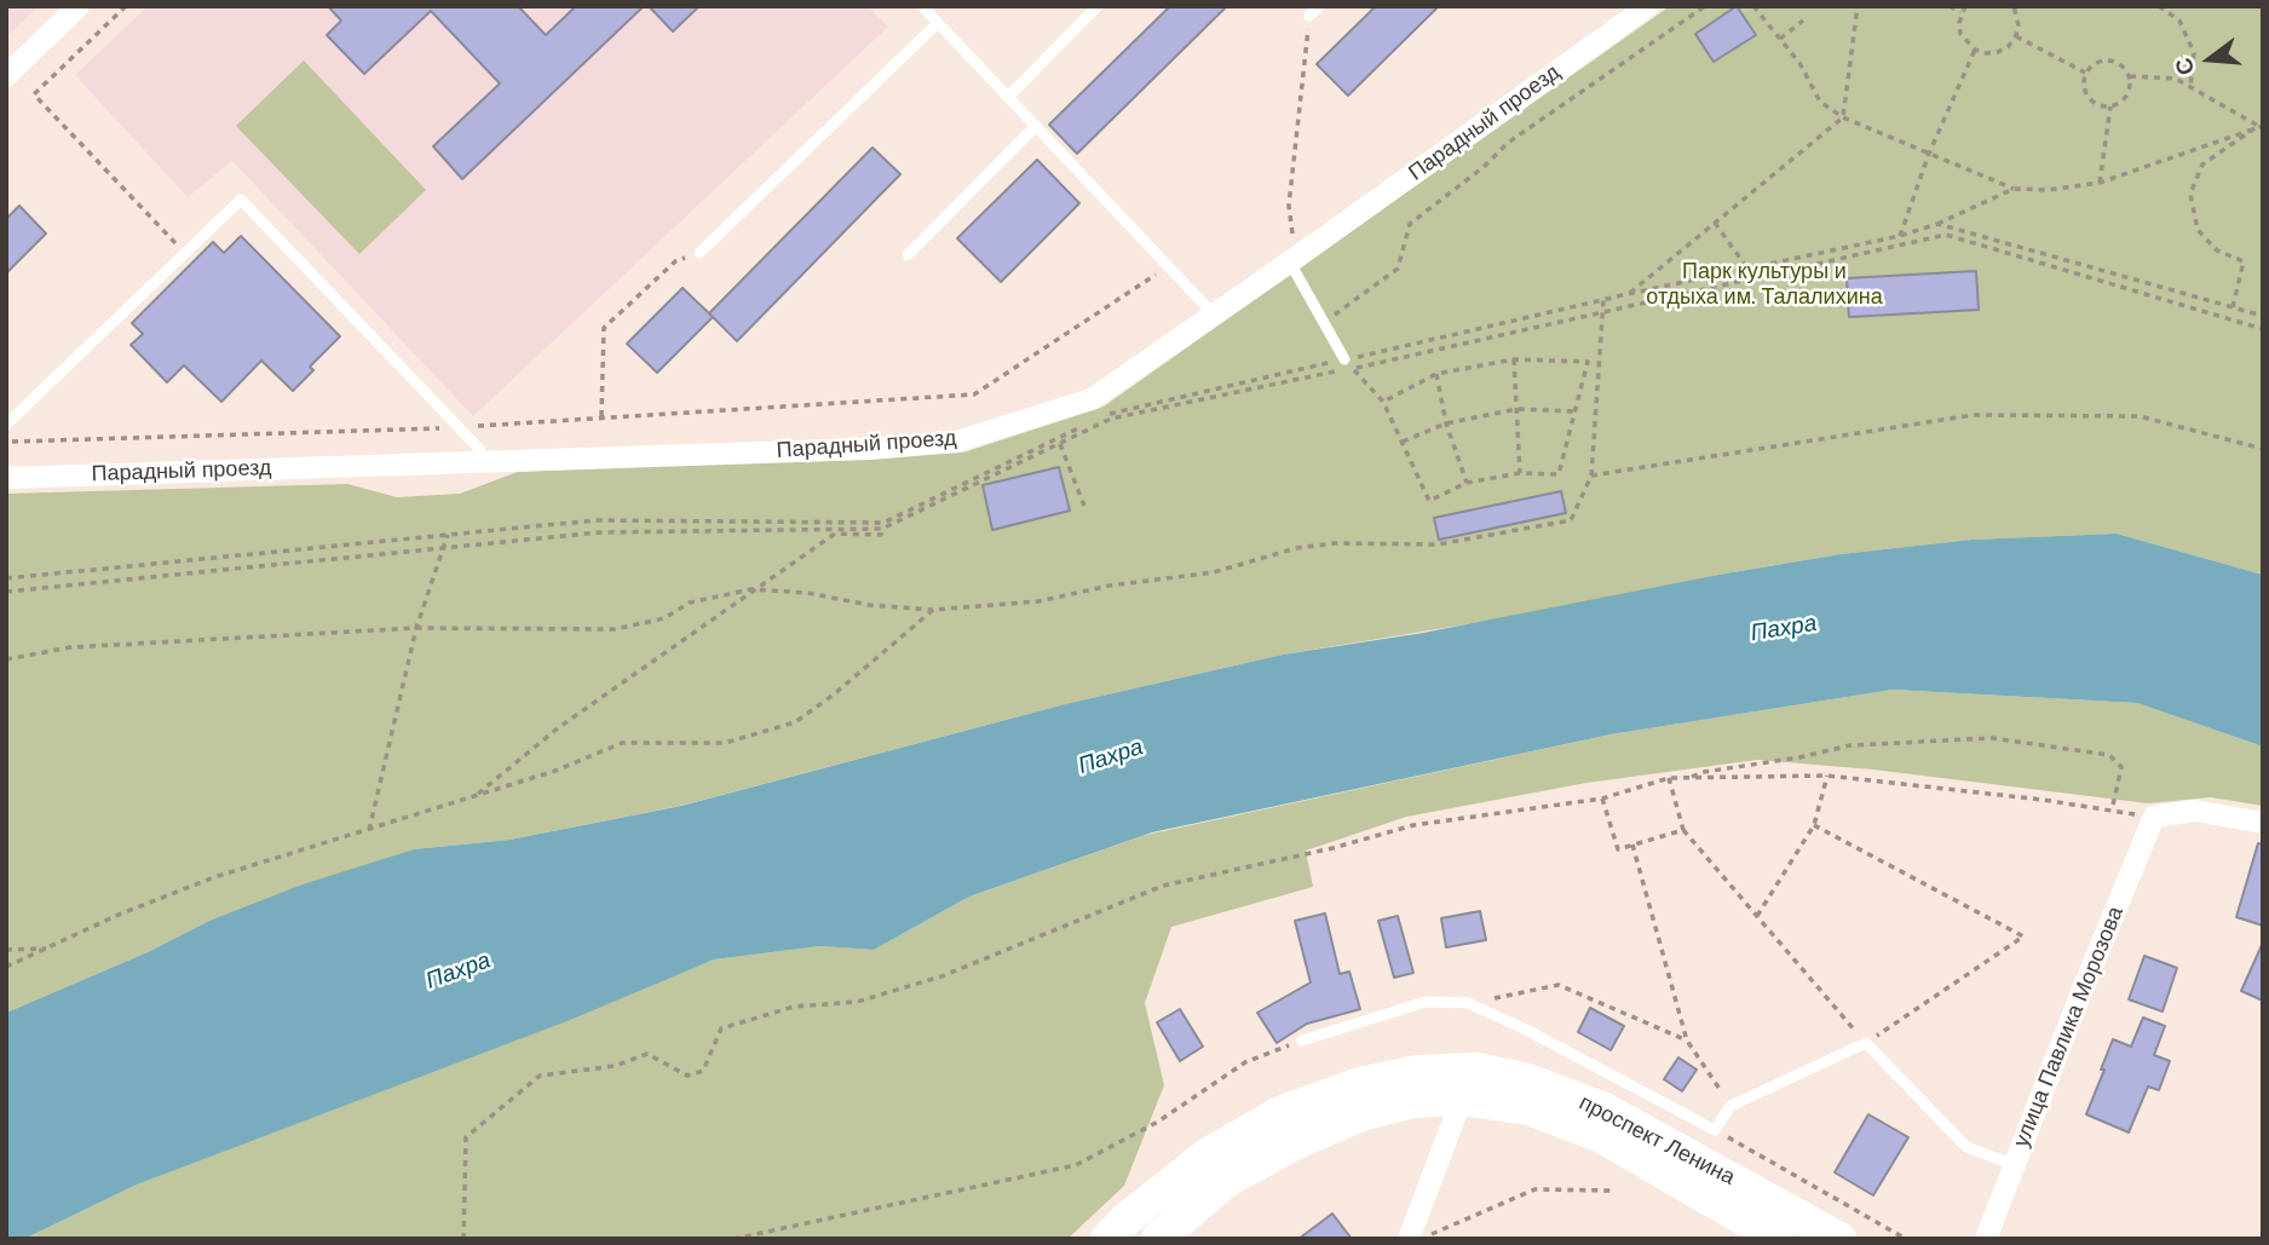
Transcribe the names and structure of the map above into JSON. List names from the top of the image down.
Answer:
{
  "streets": {
    "main road": ["проспект Ленина"],
    "street": ["Парадный проезд", "улица Павлика Морозова"]
  },
  "water": ["Пахра"],
  "parks": ["Парк культуры и отдыха им. Талалихина"],
  "north": "left"
}
